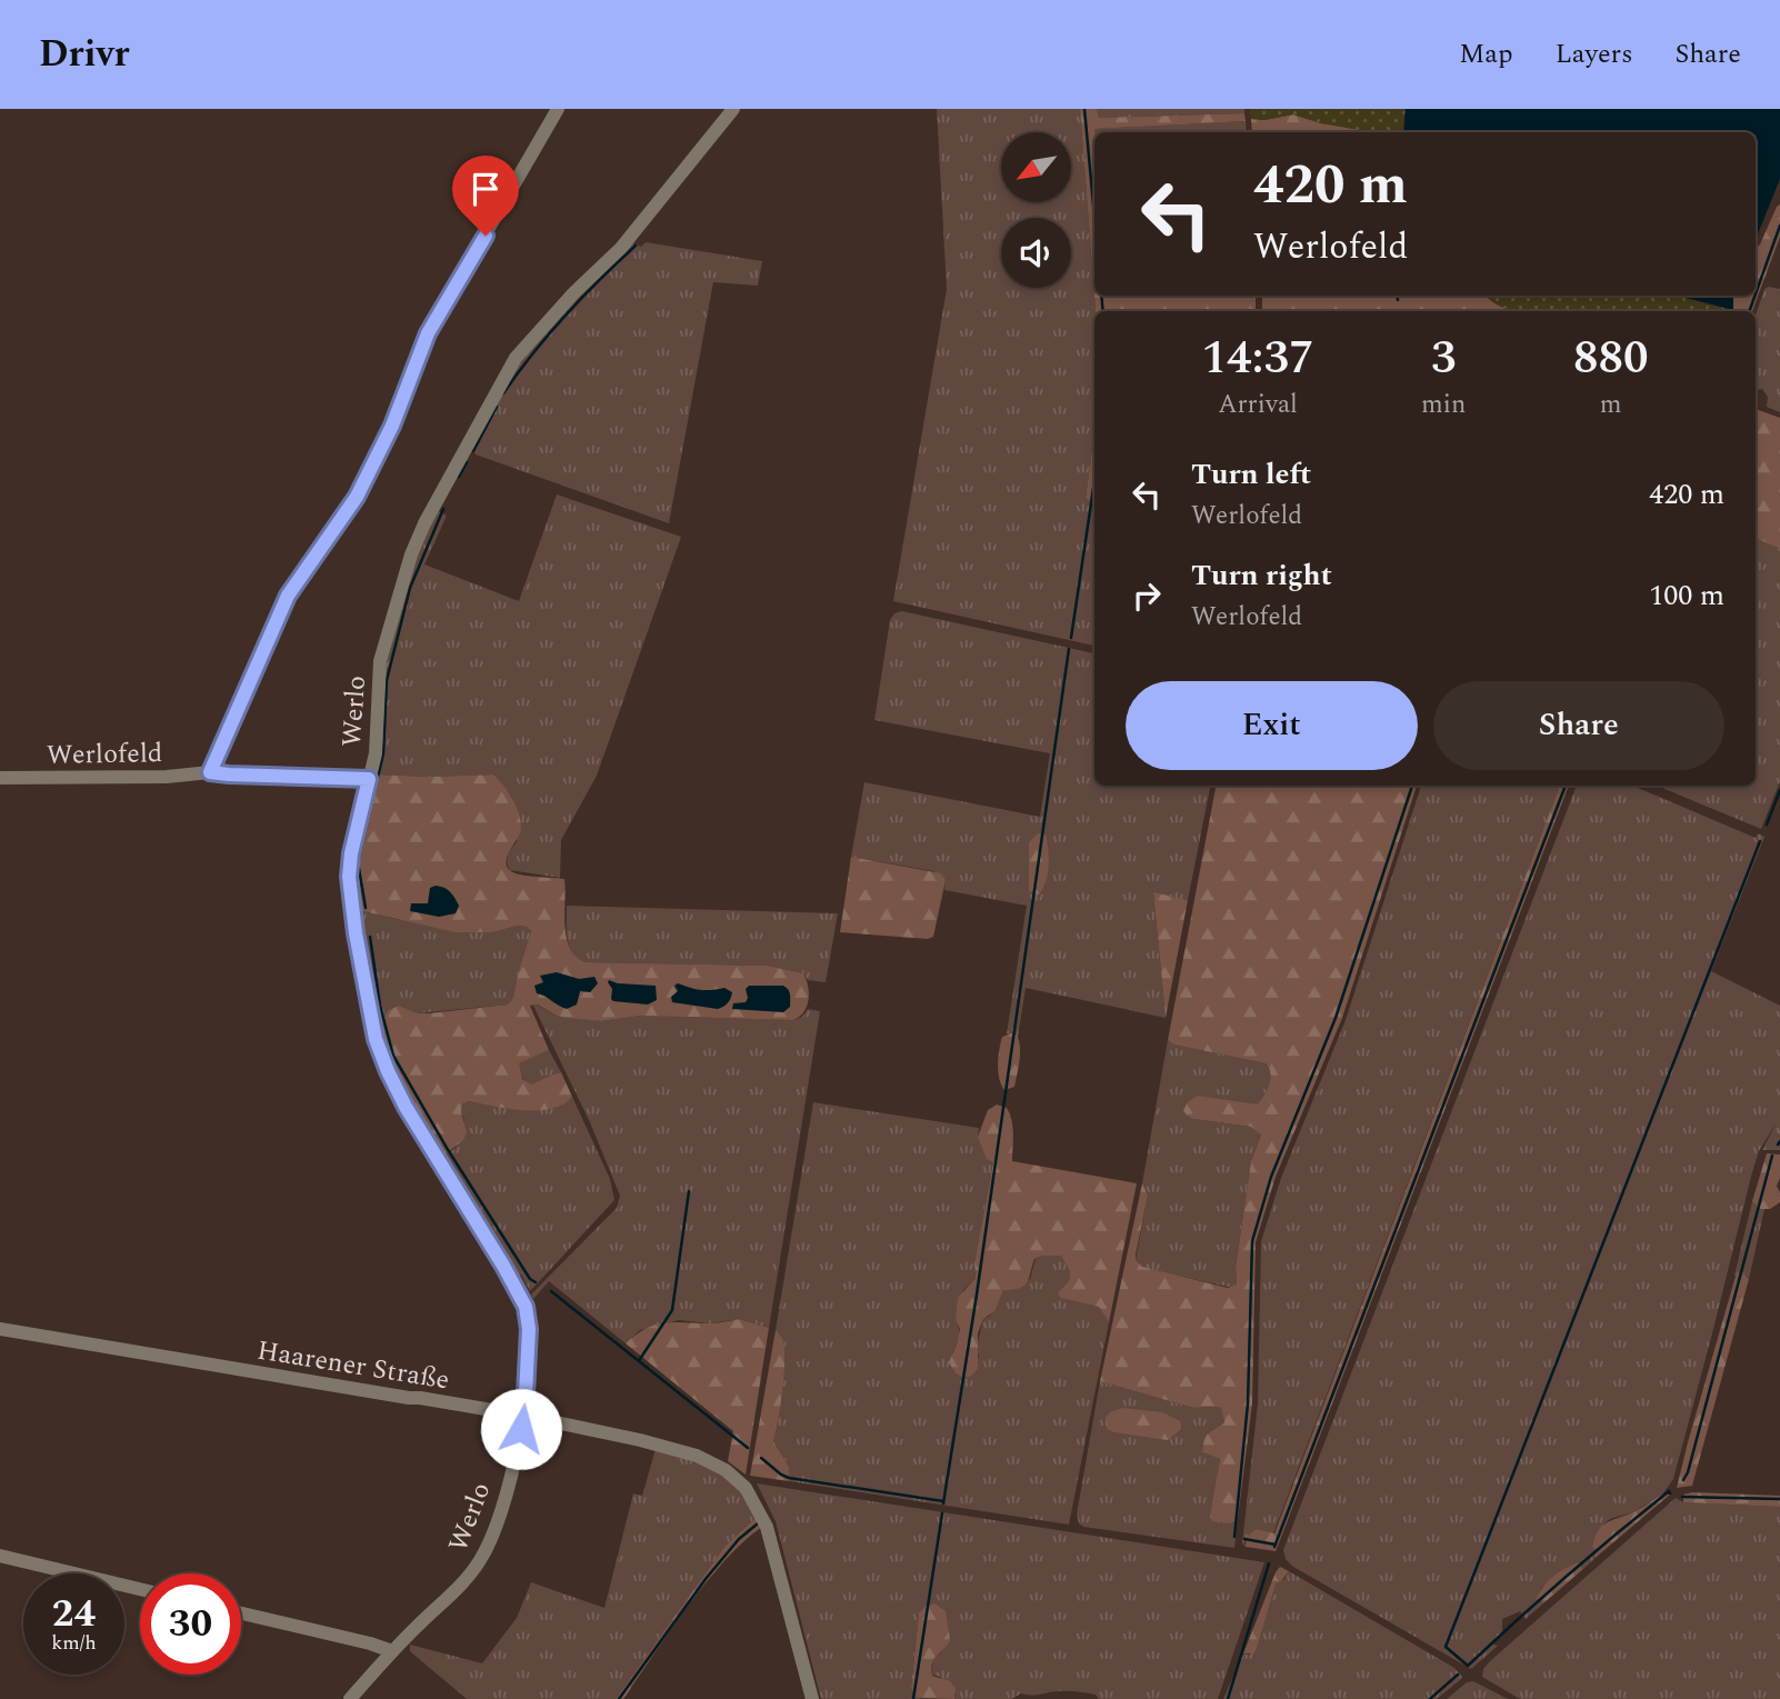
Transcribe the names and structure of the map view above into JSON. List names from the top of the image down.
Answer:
{
  "streets": {
    "street": ["Werlo", "Werlofeld", "Haarener Straße"]
  },
  "crossings": [
    ["Werlo", "Werlofeld"],
    ["Werlo", "Haarener Straße"]
  ],
  "north": "bottom left",
  "page": {
    "header": "Drivr",
    "nav": ["Map", "Layers", "Share"],
    "turn": ["420 m", "Werlofeld"],
    "eta": [
      "14:37",
      "Arrival",
      "3",
      "min",
      "880",
      "m"
    ],
    "list": [
      {
        "name": "Turn left",
        "note": "Werlofeld",
        "value": "420 m"
      },
      {
        "name": "Turn right",
        "note": "Werlofeld",
        "value": "100 m"
      }
    ],
    "buttons": ["Exit", "Share"],
    "speed": "24 km/h",
    "limit": "30"
  }
}
